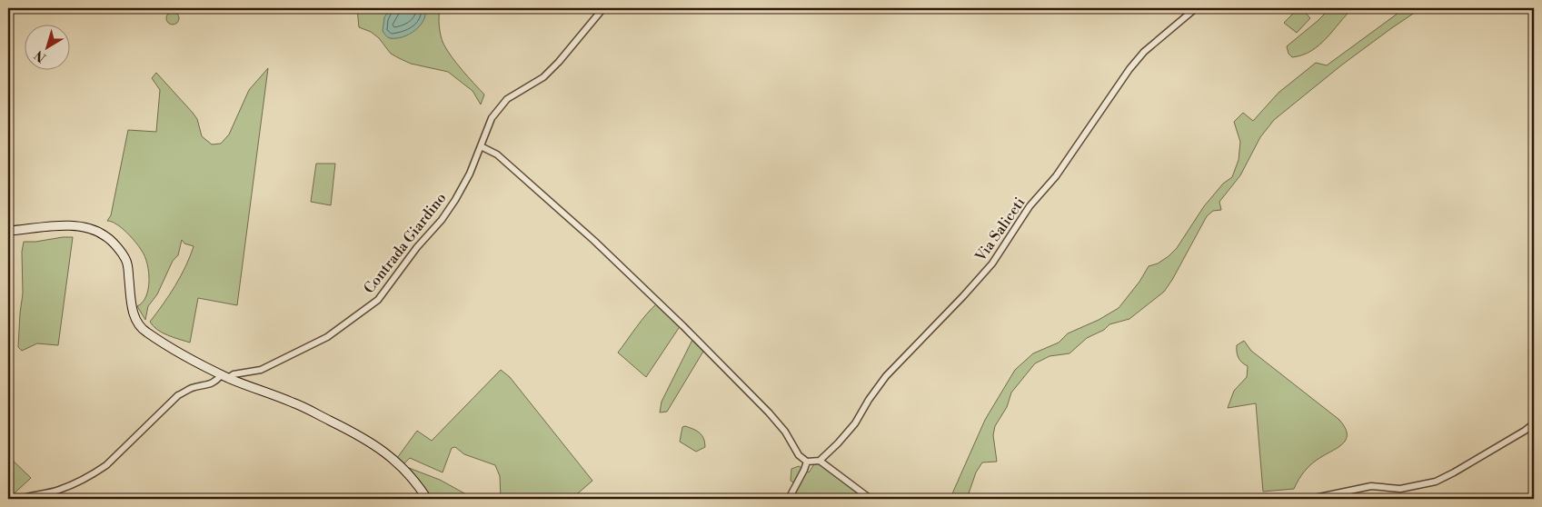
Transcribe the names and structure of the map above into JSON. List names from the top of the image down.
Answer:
{
  "streets": {
    "street": ["Via Saliceti", "Contrada Giardino"]
  },
  "north": "bottom left"
}
